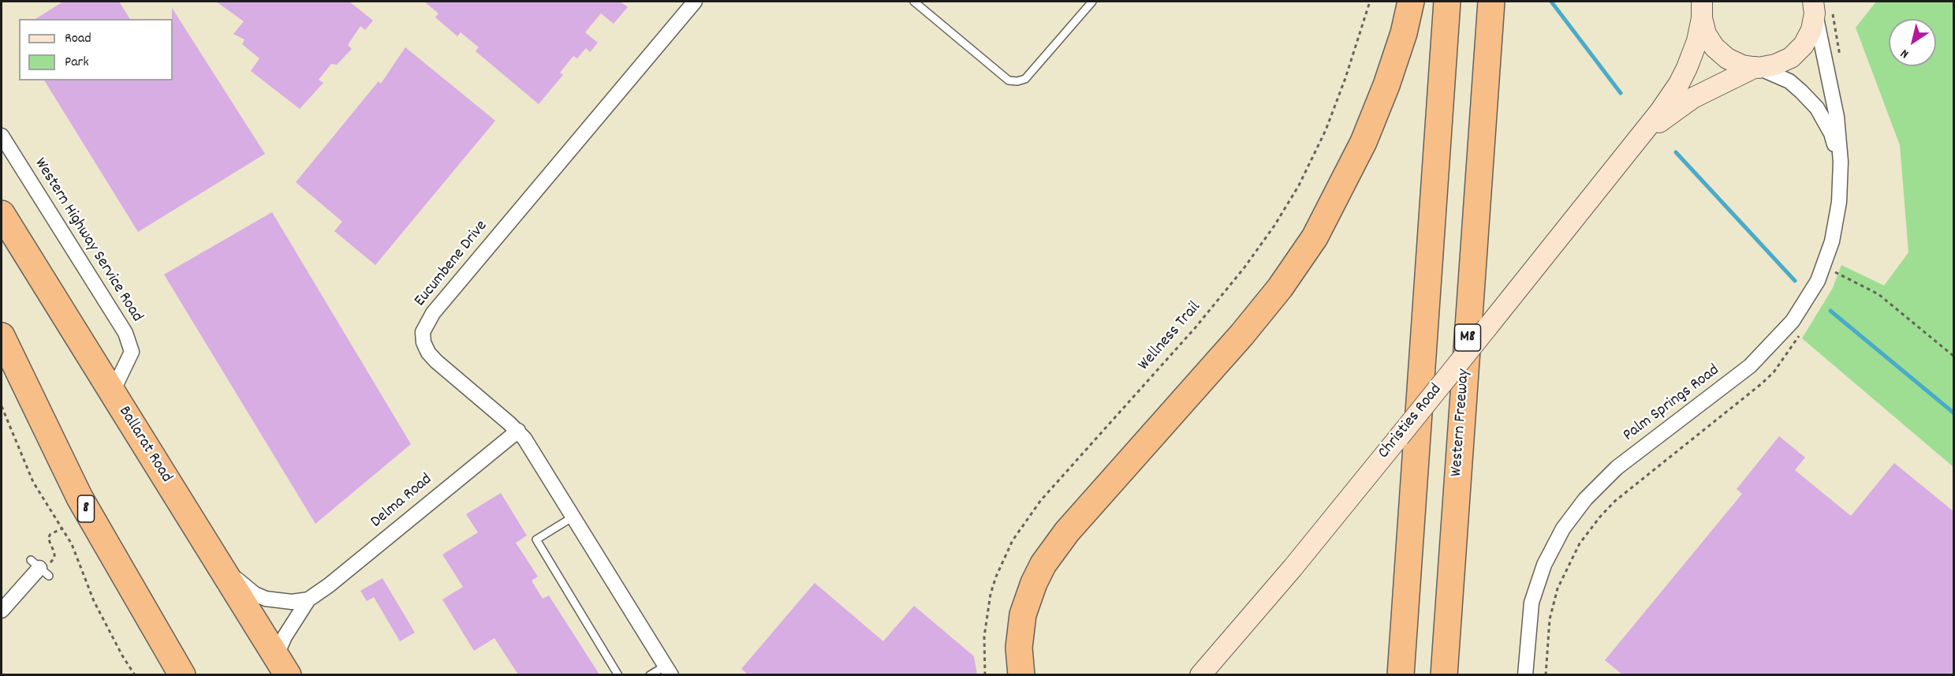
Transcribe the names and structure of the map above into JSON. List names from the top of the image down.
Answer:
{
  "streets": {
    "highway": [
      "M8",
      "Western Freeway",
      "Ballarat Road",
      "8"
    ],
    "main road": ["Christies Road"],
    "street": [
      "Western Highway Service Road",
      "Eucumbene Drive",
      "Palm Springs Road",
      "Delma Road"
    ],
    "path": ["Wellness Trail"]
  },
  "crossings": [
    ["Western Highway Service Road", "Ballarat Road"],
    ["Eucumbene Drive", "Delma Road"],
    ["Palm Springs Road", "Christies Road"],
    ["Ballarat Road", "Delma Road"]
  ],
  "legend": ["Road", "Park"],
  "north": "bottom left"
}
